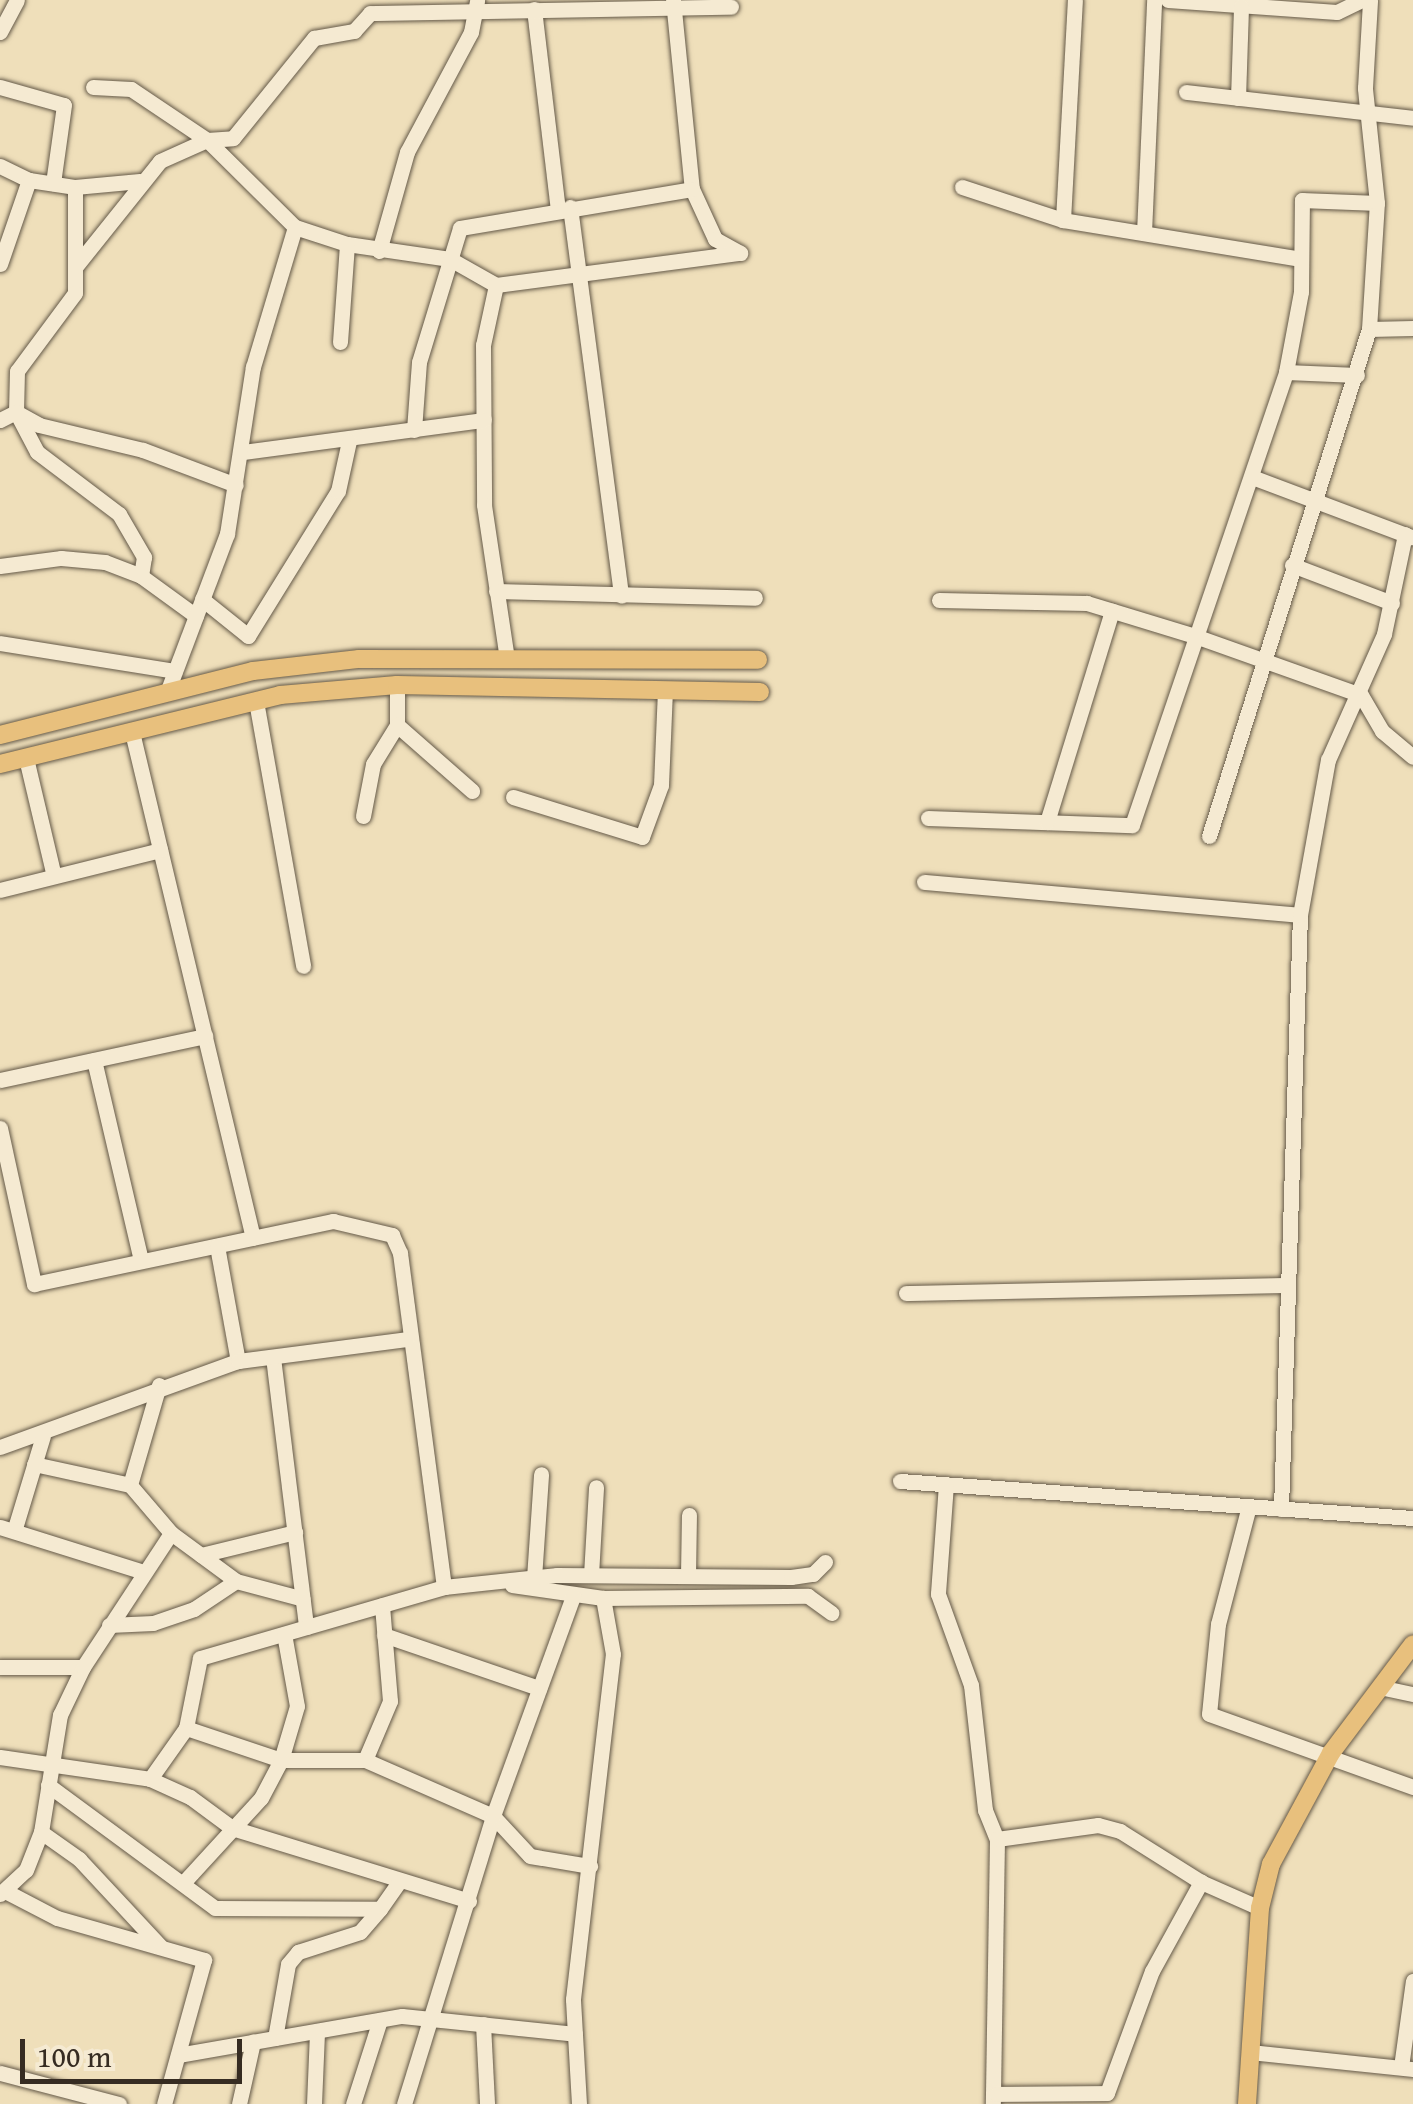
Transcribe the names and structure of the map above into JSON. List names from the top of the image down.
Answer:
{
  "scale_bar": "100 m"
}
